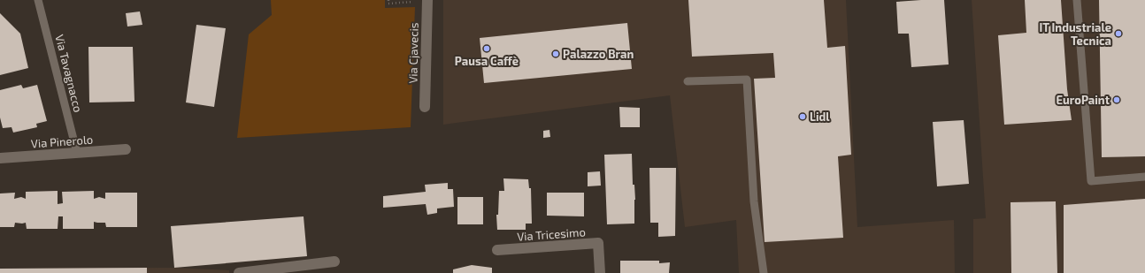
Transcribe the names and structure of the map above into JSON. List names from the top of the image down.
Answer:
{
  "streets": {
    "street": ["Via Cjavecis", "Via Pinerolo", "Via Tricesimo"],
    "lane": ["Via Tavagnacco"]
  },
  "crossings": [
    ["Via Tavagnacco", "Via Pinerolo"]
  ],
  "places": [
    "IT Industriale Tecnica",
    "Pausa Caffè",
    "Palazzo Bran",
    "EuroPaint",
    "Lidl"
  ]
}
